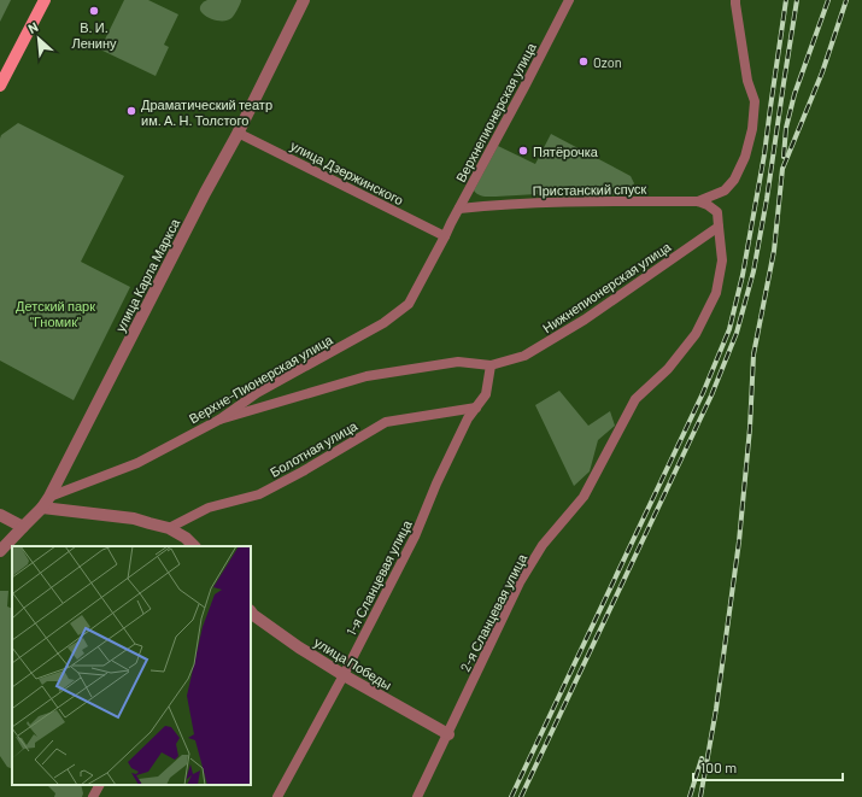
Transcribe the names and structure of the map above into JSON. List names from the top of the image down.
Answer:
{
  "streets": {
    "street": [
      "Верхнепионерская улица",
      "улица Дзержинского",
      "Пристанский спуск",
      "улица Карла Маркса",
      "Нижнепионерская улица",
      "Верхне-Пионерская улица",
      "Болотная улица",
      "1-я Сланцевая улица",
      "2-я Сланцевая улица",
      "улица Победы"
    ]
  },
  "crossings": [
    ["Верхнепионерская улица", "улица Дзержинского"],
    ["Верхнепионерская улица", "Пристанский спуск"],
    ["Верхнепионерская улица", "Верхне-Пионерская улица"],
    ["улица Дзержинского", "улица Карла Маркса"],
    ["улица Дзержинского", "Верхне-Пионерская улица"],
    ["Пристанский спуск", "Нижнепионерская улица"],
    ["Пристанский спуск", "2-я Сланцевая улица"],
    ["улица Карла Маркса", "Верхне-Пионерская улица"],
    ["Нижнепионерская улица", "1-я Сланцевая улица"],
    ["Нижнепионерская улица", "2-я Сланцевая улица"],
    ["Болотная улица", "1-я Сланцевая улица"],
    ["1-я Сланцевая улица", "улица Победы"],
    ["2-я Сланцевая улица", "улица Победы"]
  ],
  "parks": ["Детский парк \"Гномик\""],
  "places": [
    "В. И. Ленину",
    "Ozon",
    "Драматический театр им. А. Н. Толстого",
    "Пятёрочка"
  ],
  "scale_bar": "100 m",
  "north": "top left"
}
